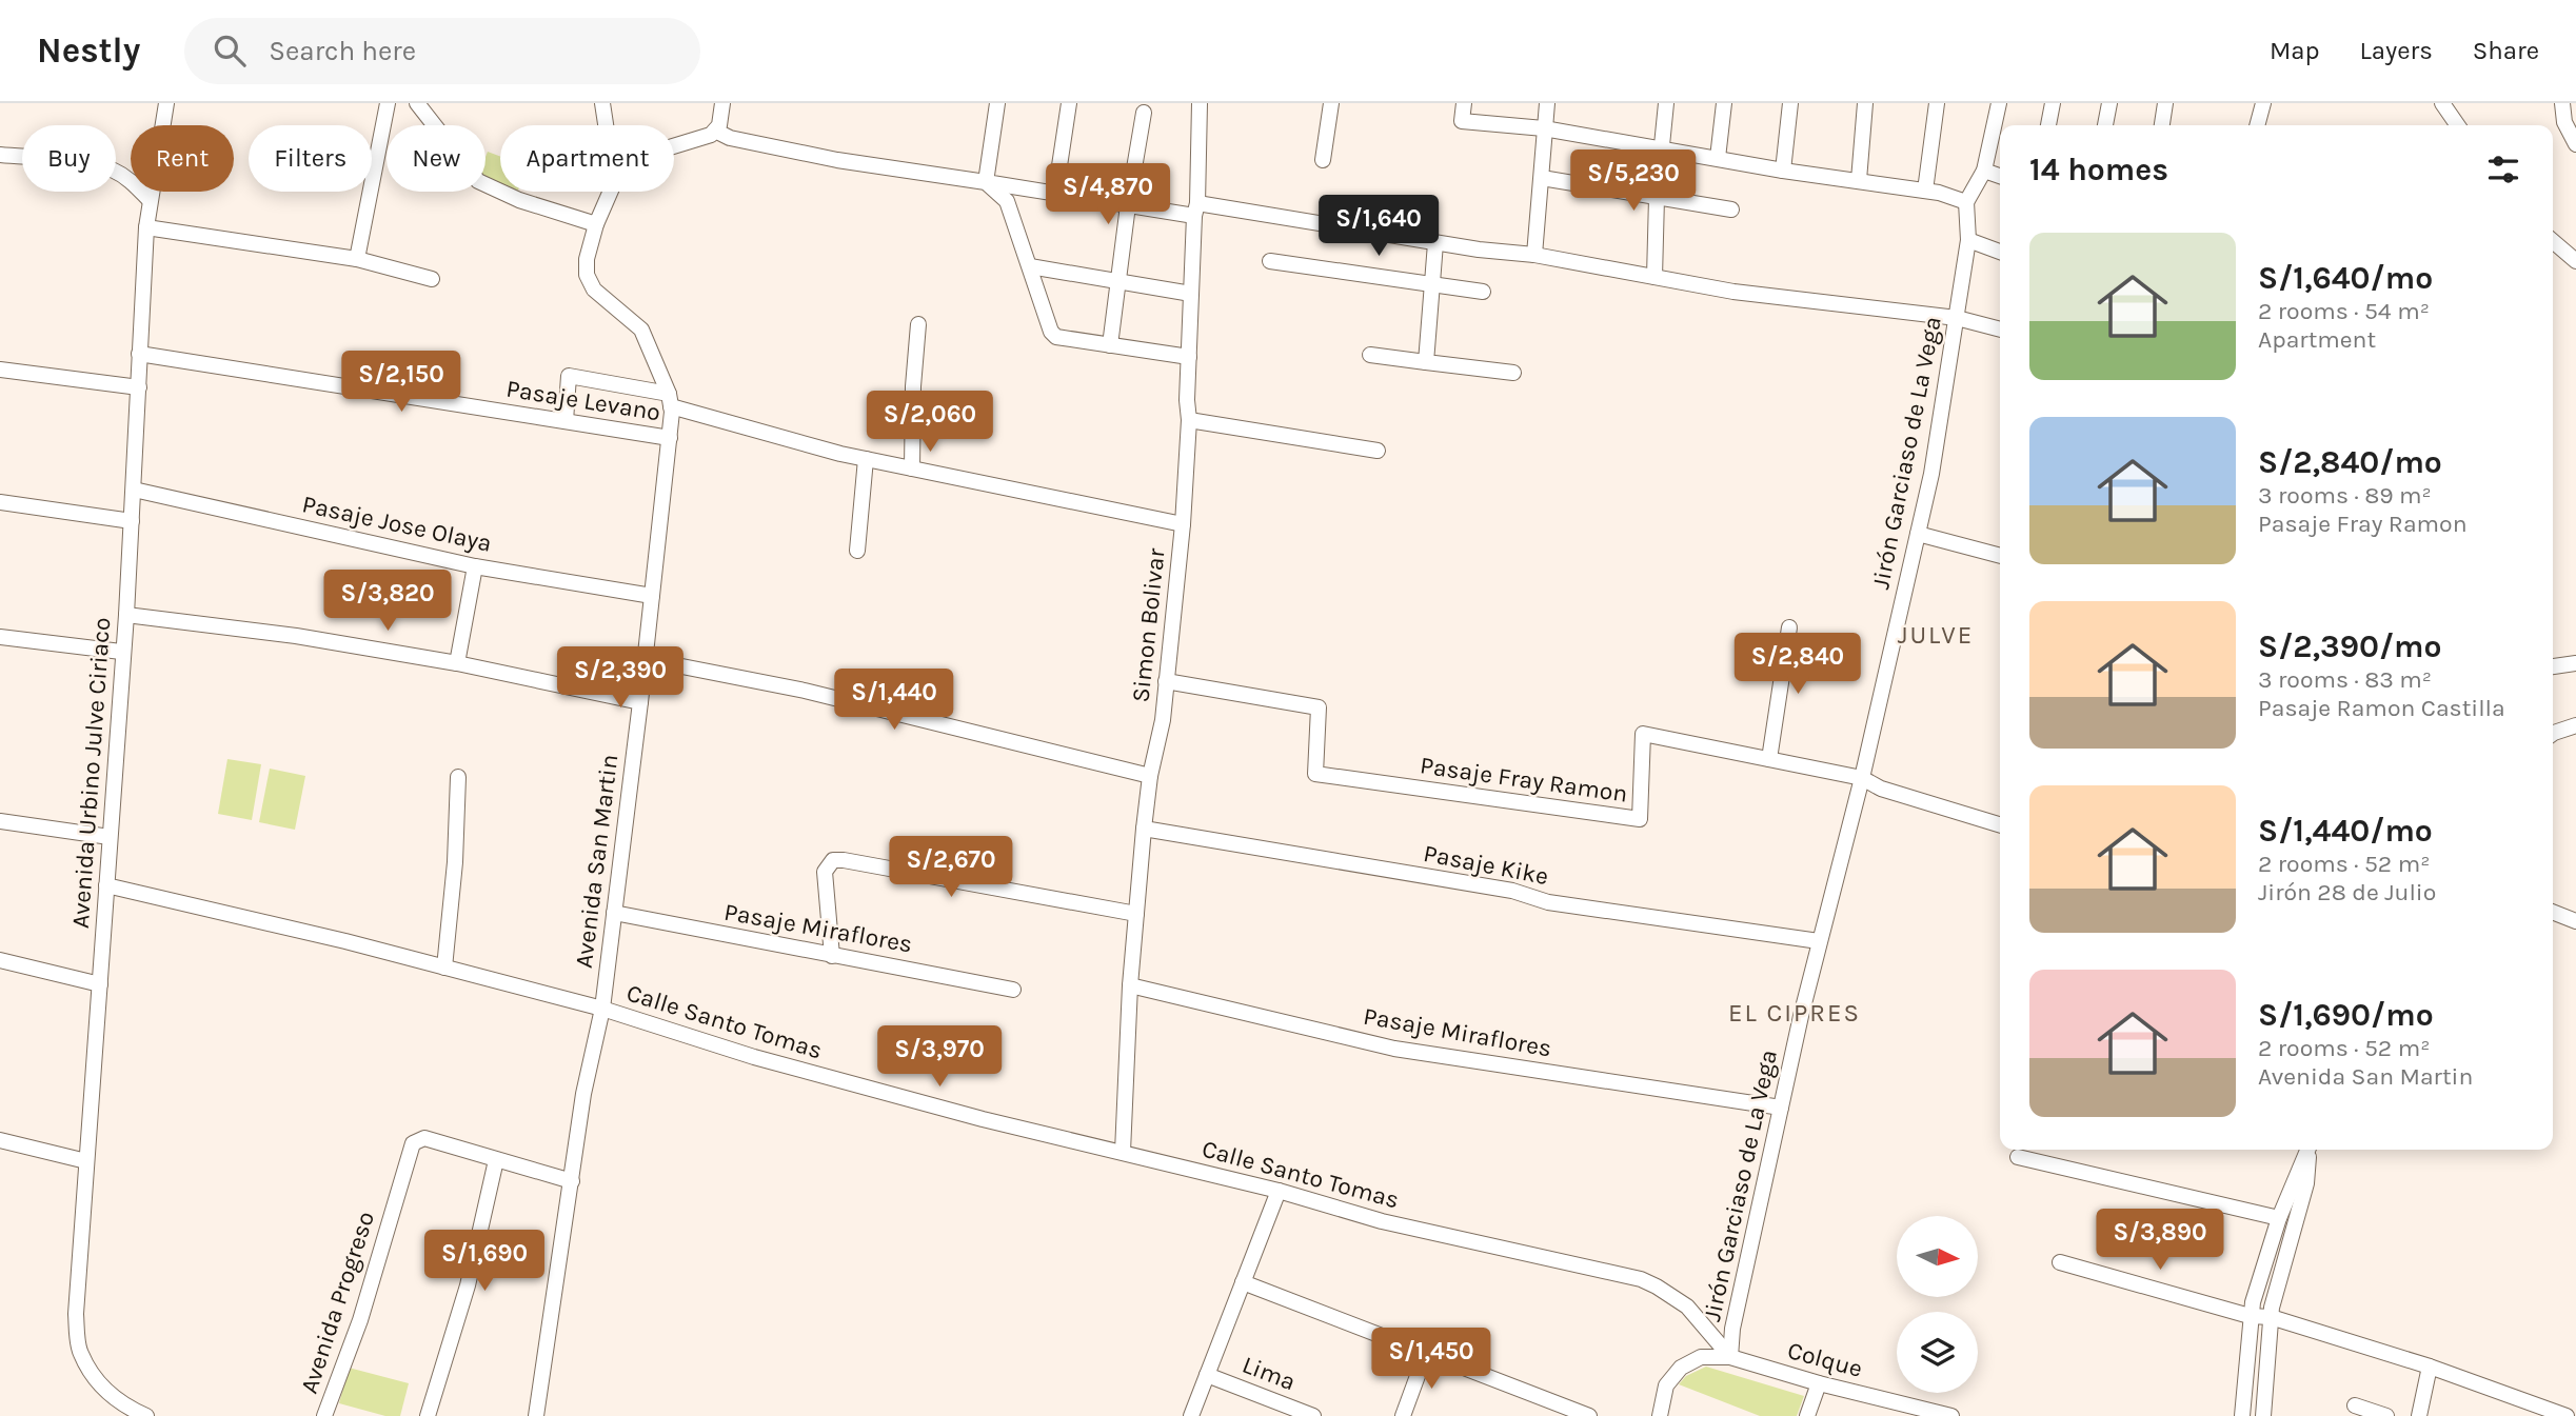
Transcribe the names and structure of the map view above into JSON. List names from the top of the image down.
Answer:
{
  "streets": {
    "street": [
      "Pasaje Levano",
      "Jirón Garciaso de La Vega",
      "Pasaje Jose Olaya",
      "Simon Bolivar",
      "Avenida Urbino Julve Ciriaco",
      "Pasaje Fray Ramon",
      "Avenida San Martin",
      "Pasaje Kike",
      "Pasaje Miraflores",
      "Calle Santo Tomas",
      "Avenida Progreso",
      "Colque",
      "Lima"
    ]
  },
  "crossings": [
    ["Pasaje Levano", "Avenida Urbino Julve Ciriaco"],
    ["Pasaje Levano", "Avenida San Martin"],
    ["Jirón Garciaso de La Vega", "Pasaje Fray Ramon"],
    ["Jirón Garciaso de La Vega", "Pasaje Kike"],
    ["Jirón Garciaso de La Vega", "Pasaje Miraflores"],
    ["Jirón Garciaso de La Vega", "Calle Santo Tomas"],
    ["Jirón Garciaso de La Vega", "Colque"],
    ["Pasaje Jose Olaya", "Avenida Urbino Julve Ciriaco"],
    ["Pasaje Jose Olaya", "Avenida San Martin"],
    ["Simon Bolivar", "Pasaje Fray Ramon"],
    ["Simon Bolivar", "Pasaje Kike"],
    ["Simon Bolivar", "Pasaje Miraflores"],
    ["Simon Bolivar", "Calle Santo Tomas"],
    ["Avenida Urbino Julve Ciriaco", "Calle Santo Tomas"],
    ["Avenida San Martin", "Pasaje Miraflores"],
    ["Avenida San Martin", "Calle Santo Tomas"],
    ["Calle Santo Tomas", "Colque"]
  ],
  "districts": ["JULVE", "EL CIPRES"],
  "north": "right",
  "page": {
    "header": "Nestly",
    "search": "Search here",
    "nav": ["Map", "Layers", "Share"],
    "chip": [
      "Buy",
      "Rent",
      "Filters",
      "New",
      "Apartment"
    ],
    "heading": "14 homes",
    "price": [
      "S/5,230",
      "S/4,870",
      "S/1,640",
      "S/2,150",
      "S/2,060",
      "S/3,820",
      "S/2,840",
      "S/2,390",
      "S/1,440",
      "S/2,670",
      "S/3,970",
      "S/3,890",
      "S/1,690",
      "S/1,450"
    ],
    "list": [
      {
        "name": "S/1,640/mo",
        "note": "2 rooms · 54 m² · Apartment"
      },
      {
        "name": "S/2,840/mo",
        "note": "3 rooms · 89 m² · Pasaje Fray Ramon"
      },
      {
        "name": "S/2,390/mo",
        "note": "3 rooms · 83 m² · Pasaje Ramon Castilla"
      },
      {
        "name": "S/1,440/mo",
        "note": "2 rooms · 52 m² · Jirón 28 de Julio"
      },
      {
        "name": "S/1,690/mo",
        "note": "2 rooms · 52 m² · Avenida San Martin"
      }
    ]
  }
}
